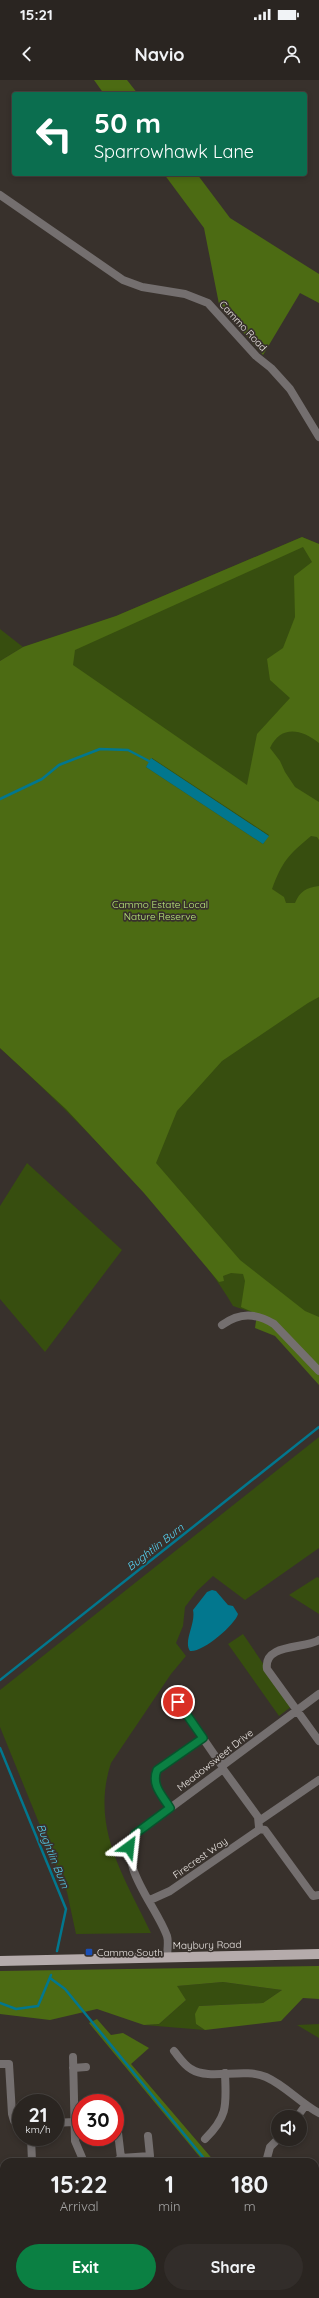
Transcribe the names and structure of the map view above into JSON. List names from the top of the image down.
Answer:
{
  "streets": {
    "main road": ["Maybury Road"],
    "street": ["Cammo Road", "Meadowsweet Drive", "Firecrest Way"]
  },
  "crossings": [
    ["Meadowsweet Drive", "Firecrest Way"],
    ["Meadowsweet Drive", "Maybury Road"]
  ],
  "water": ["Bughtlin Burn"],
  "parks": ["Cammo Estate Local Nature Reserve"],
  "places": {
    "transit": ["Cammo South"]
  },
  "page": {
    "status": "15:21",
    "header": "Navio",
    "turn": ["50 m", "Sparrowhawk Lane"],
    "speed": "21 km/h",
    "limit": "30",
    "eta": [
      "15:22",
      "Arrival",
      "1",
      "min",
      "180",
      "m"
    ],
    "buttons": ["Exit", "Share"]
  }
}
